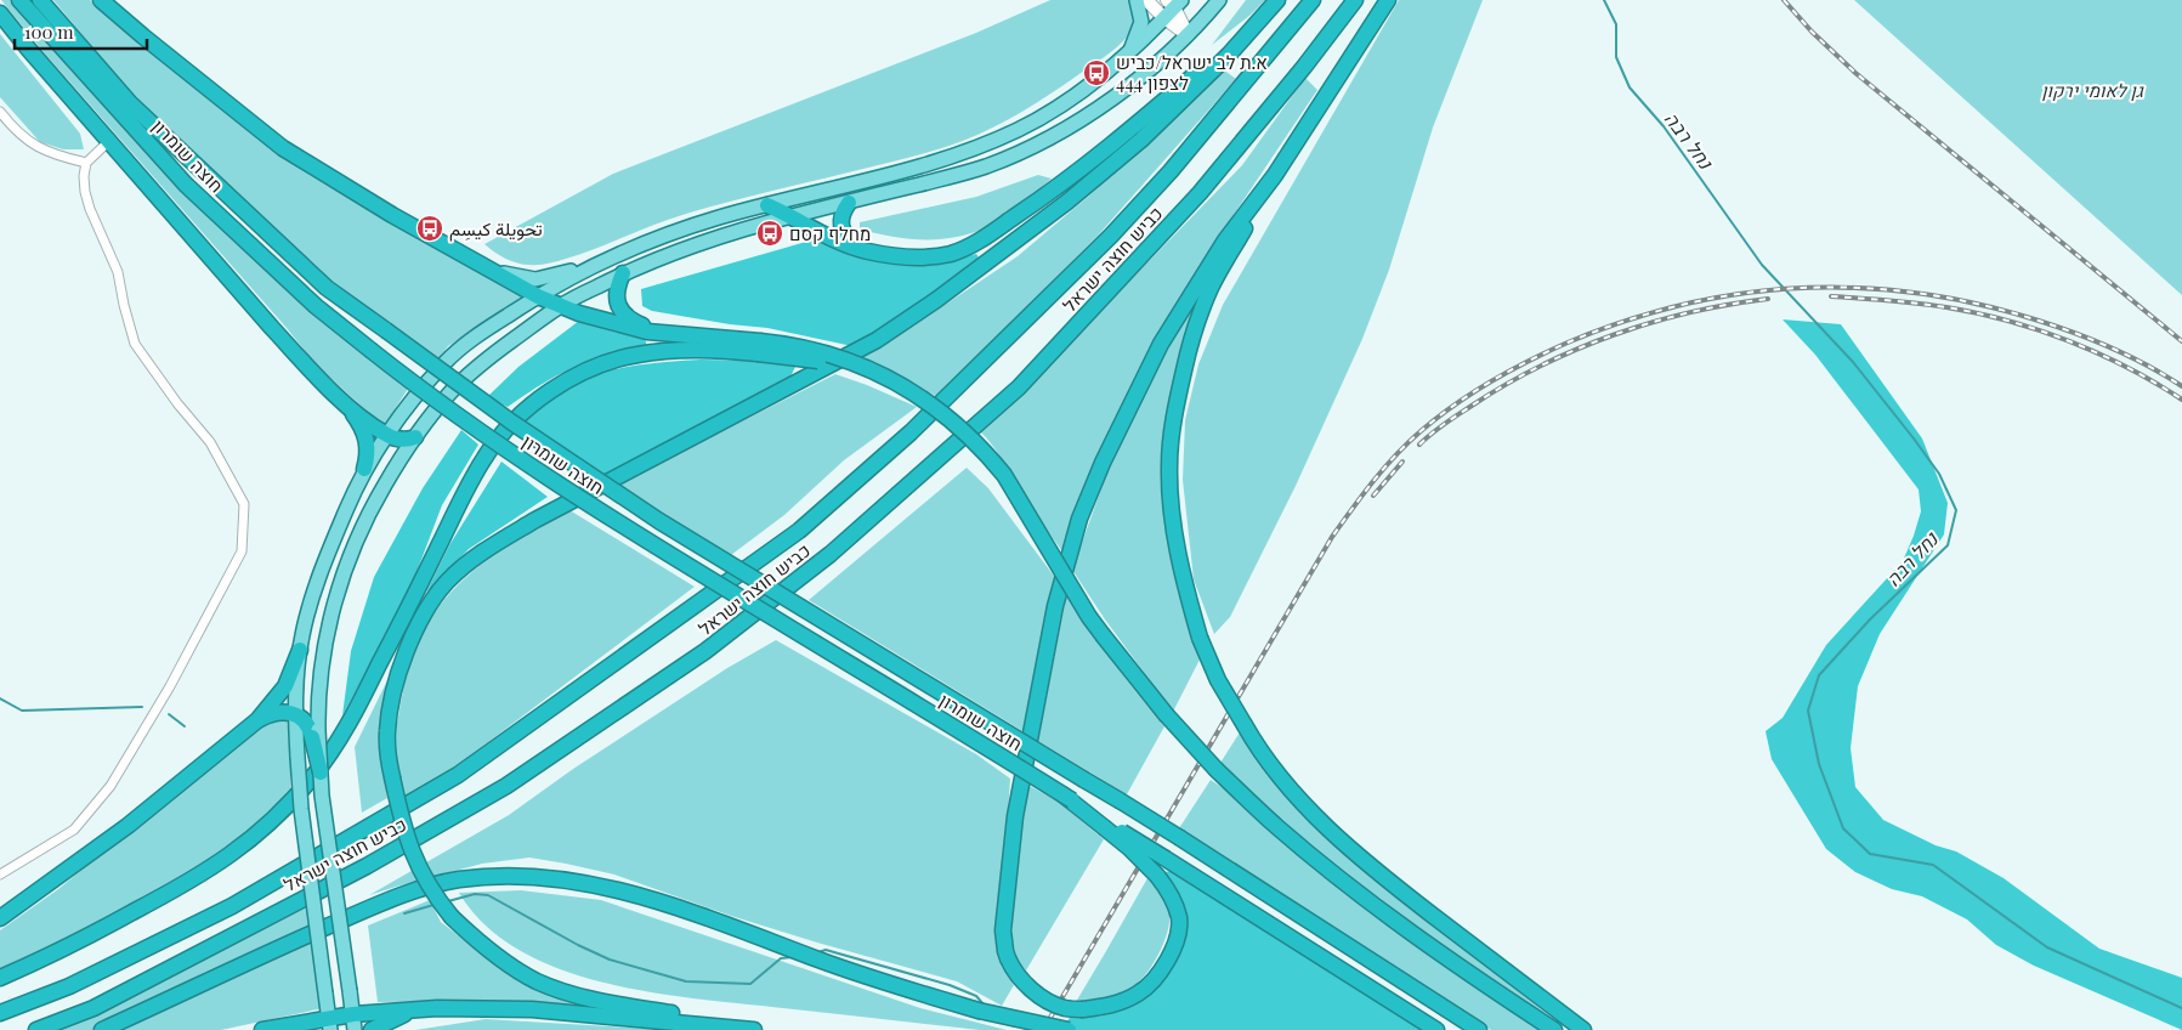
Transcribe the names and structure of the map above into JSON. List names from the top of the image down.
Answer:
{
  "streets": {
    "highway": ["חוצה שומרון", "כביש חוצה ישראל"]
  },
  "water": ["נחל רבה"],
  "parks": ["גן לאומי ירקון"],
  "places": {
    "bus stop": ["א.ת לב ישראל/כביש 444 לצפון", "تحويلة كيسِم", "מחלף קסם"]
  },
  "scale_bar": "100 m"
}
